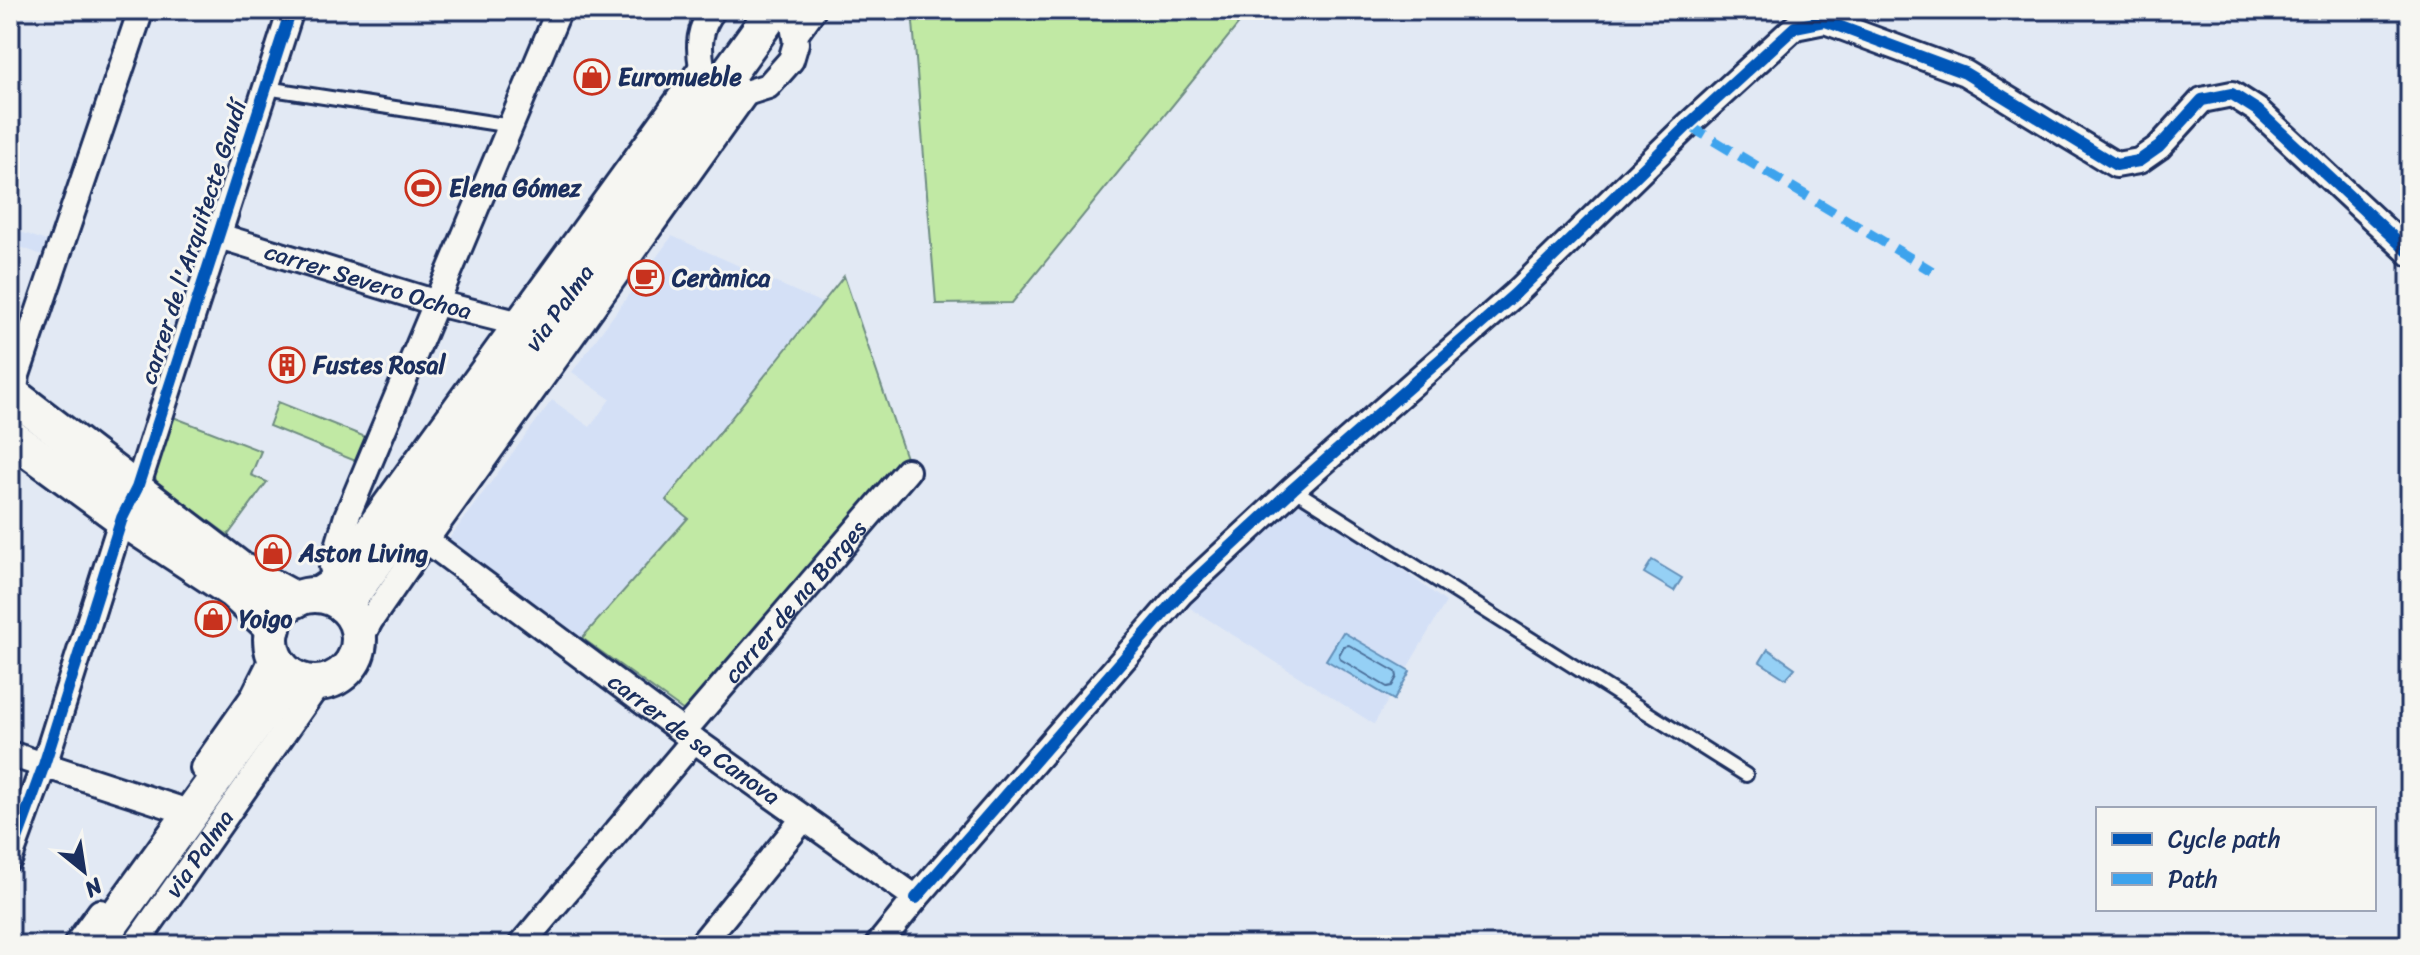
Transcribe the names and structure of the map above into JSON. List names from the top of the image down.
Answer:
{
  "streets": {
    "main road": ["via Palma"],
    "street": [
      "carrer de l'Arquitecte Gaudí",
      "carrer Severo Ochoa",
      "carrer de na Borges",
      "carrer de sa Canova"
    ]
  },
  "crossings": [
    ["carrer de l'Arquitecte Gaudí", "carrer Severo Ochoa"],
    ["carrer Severo Ochoa", "via Palma"],
    ["via Palma", "carrer de sa Canova"],
    ["carrer de na Borges", "carrer de sa Canova"]
  ],
  "places": {
    "shop": ["Euromueble", "Aston Living", "Yoigo"],
    "sports": ["Elena Gómez"],
    "cafe": ["Ceràmica"],
    "building": ["Fustes Rosal"]
  },
  "legend": ["Cycle path", "Path"],
  "north": "bottom right"
}
